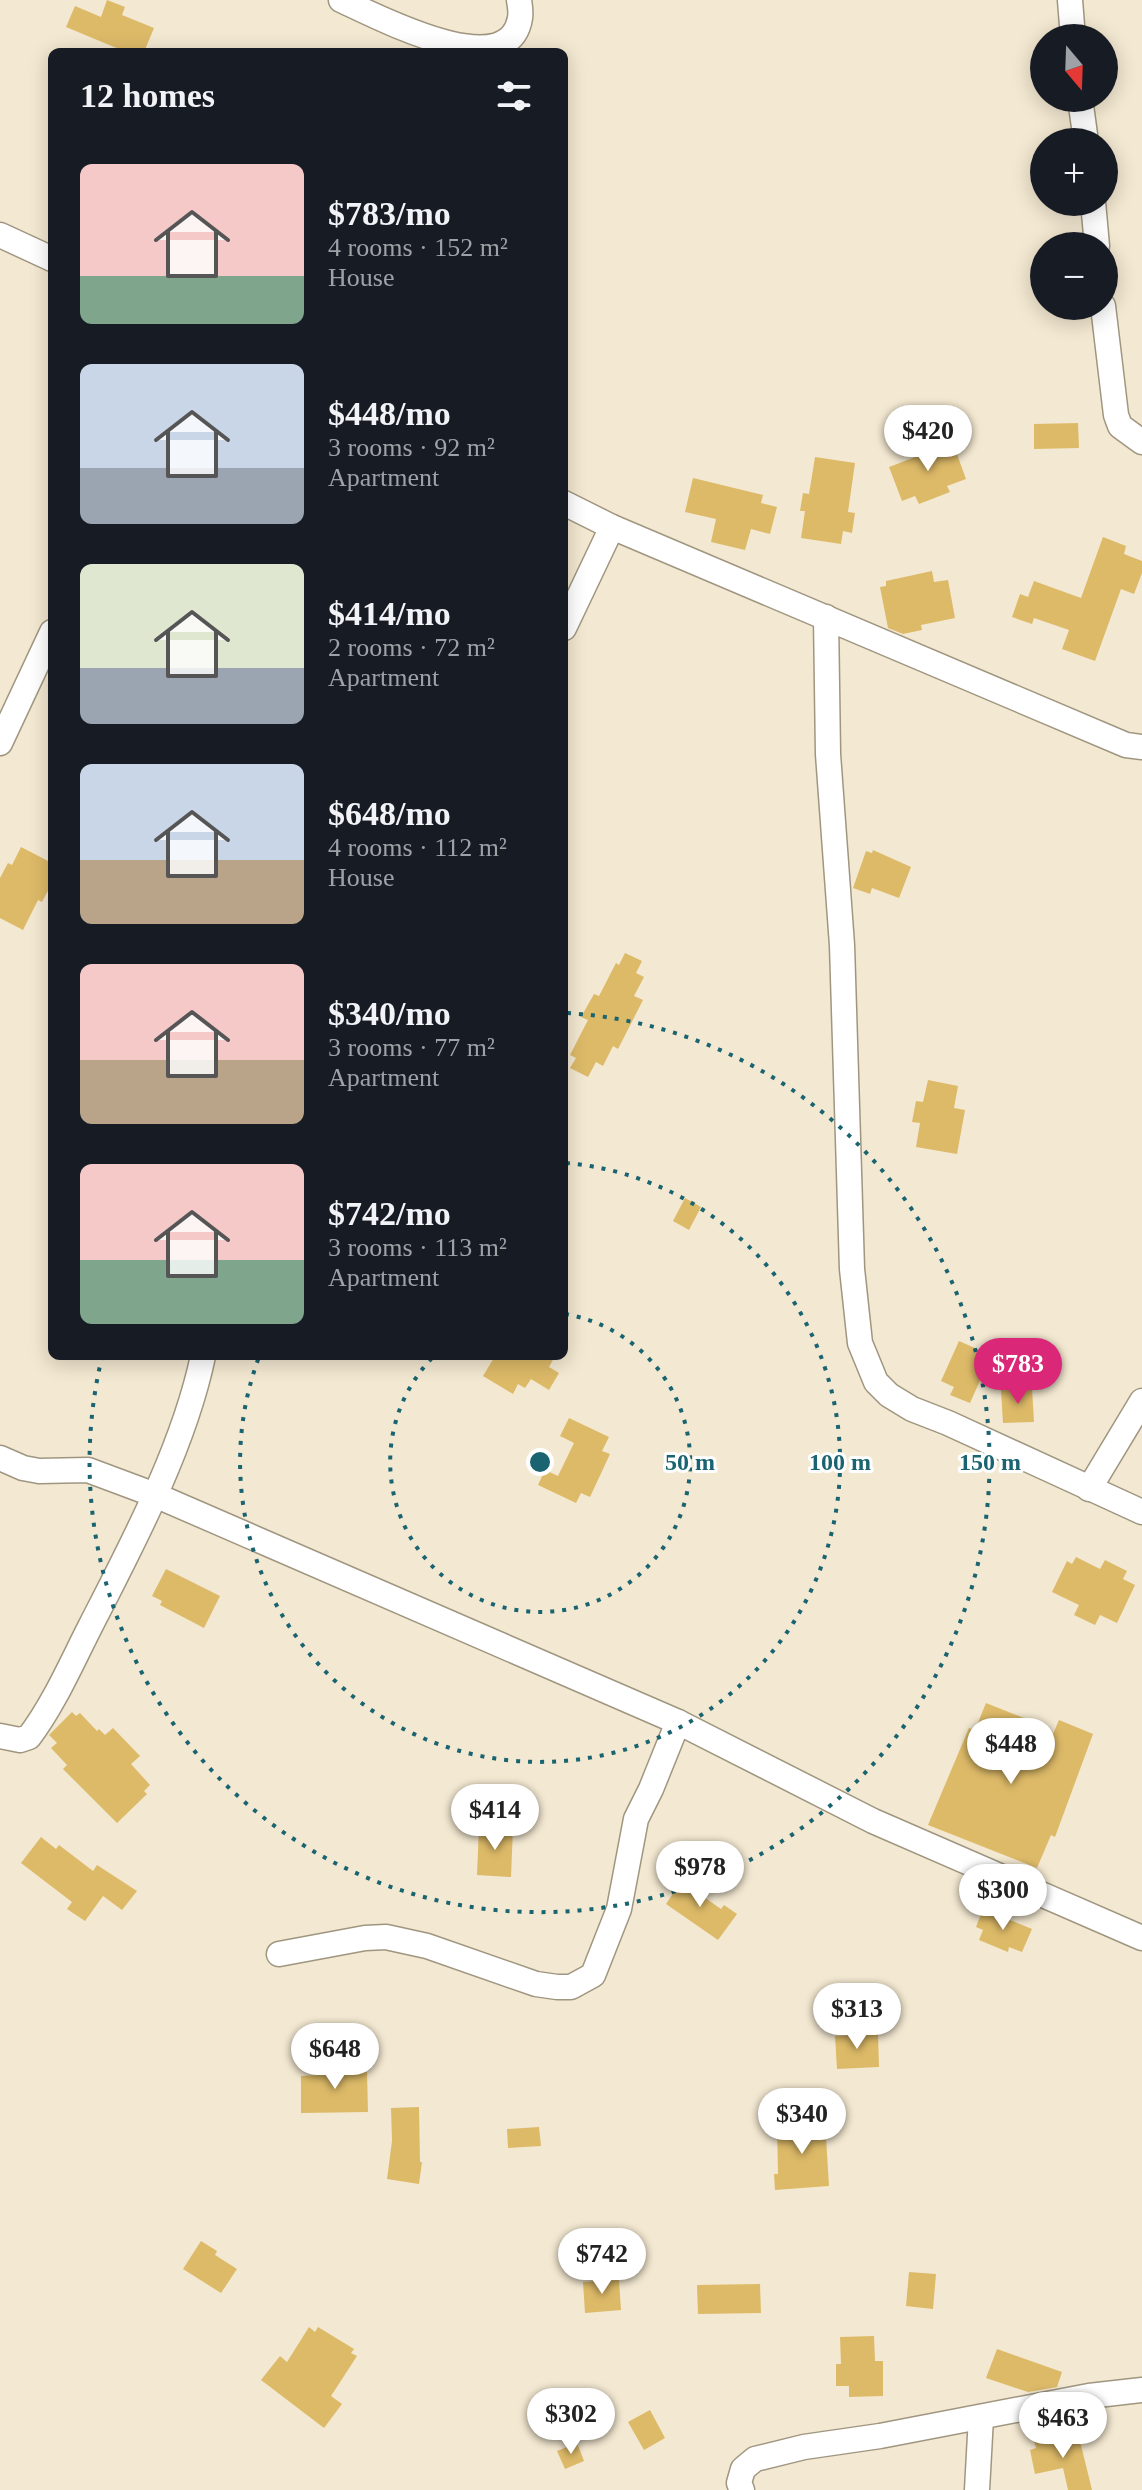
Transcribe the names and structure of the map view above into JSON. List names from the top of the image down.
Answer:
{
  "north": "bottom",
  "page": {
    "map_buttons": ["+", "−"],
    "heading": "12 homes",
    "list": [
      {
        "name": "$783/mo",
        "note": "4 rooms · 152 m² · House"
      },
      {
        "name": "$448/mo",
        "note": "3 rooms · 92 m² · Apartment"
      },
      {
        "name": "$414/mo",
        "note": "2 rooms · 72 m² · Apartment"
      },
      {
        "name": "$648/mo",
        "note": "4 rooms · 112 m² · House"
      },
      {
        "name": "$340/mo",
        "note": "3 rooms · 77 m² · Apartment"
      },
      {
        "name": "$742/mo",
        "note": "3 rooms · 113 m² · Apartment"
      }
    ],
    "price": [
      "$420",
      "$783",
      "$448",
      "$414",
      "$978",
      "$300",
      "$313",
      "$648",
      "$340",
      "$742",
      "$302",
      "$463"
    ]
  },
  "rings": ["50 m", "100 m", "150 m"]
}
